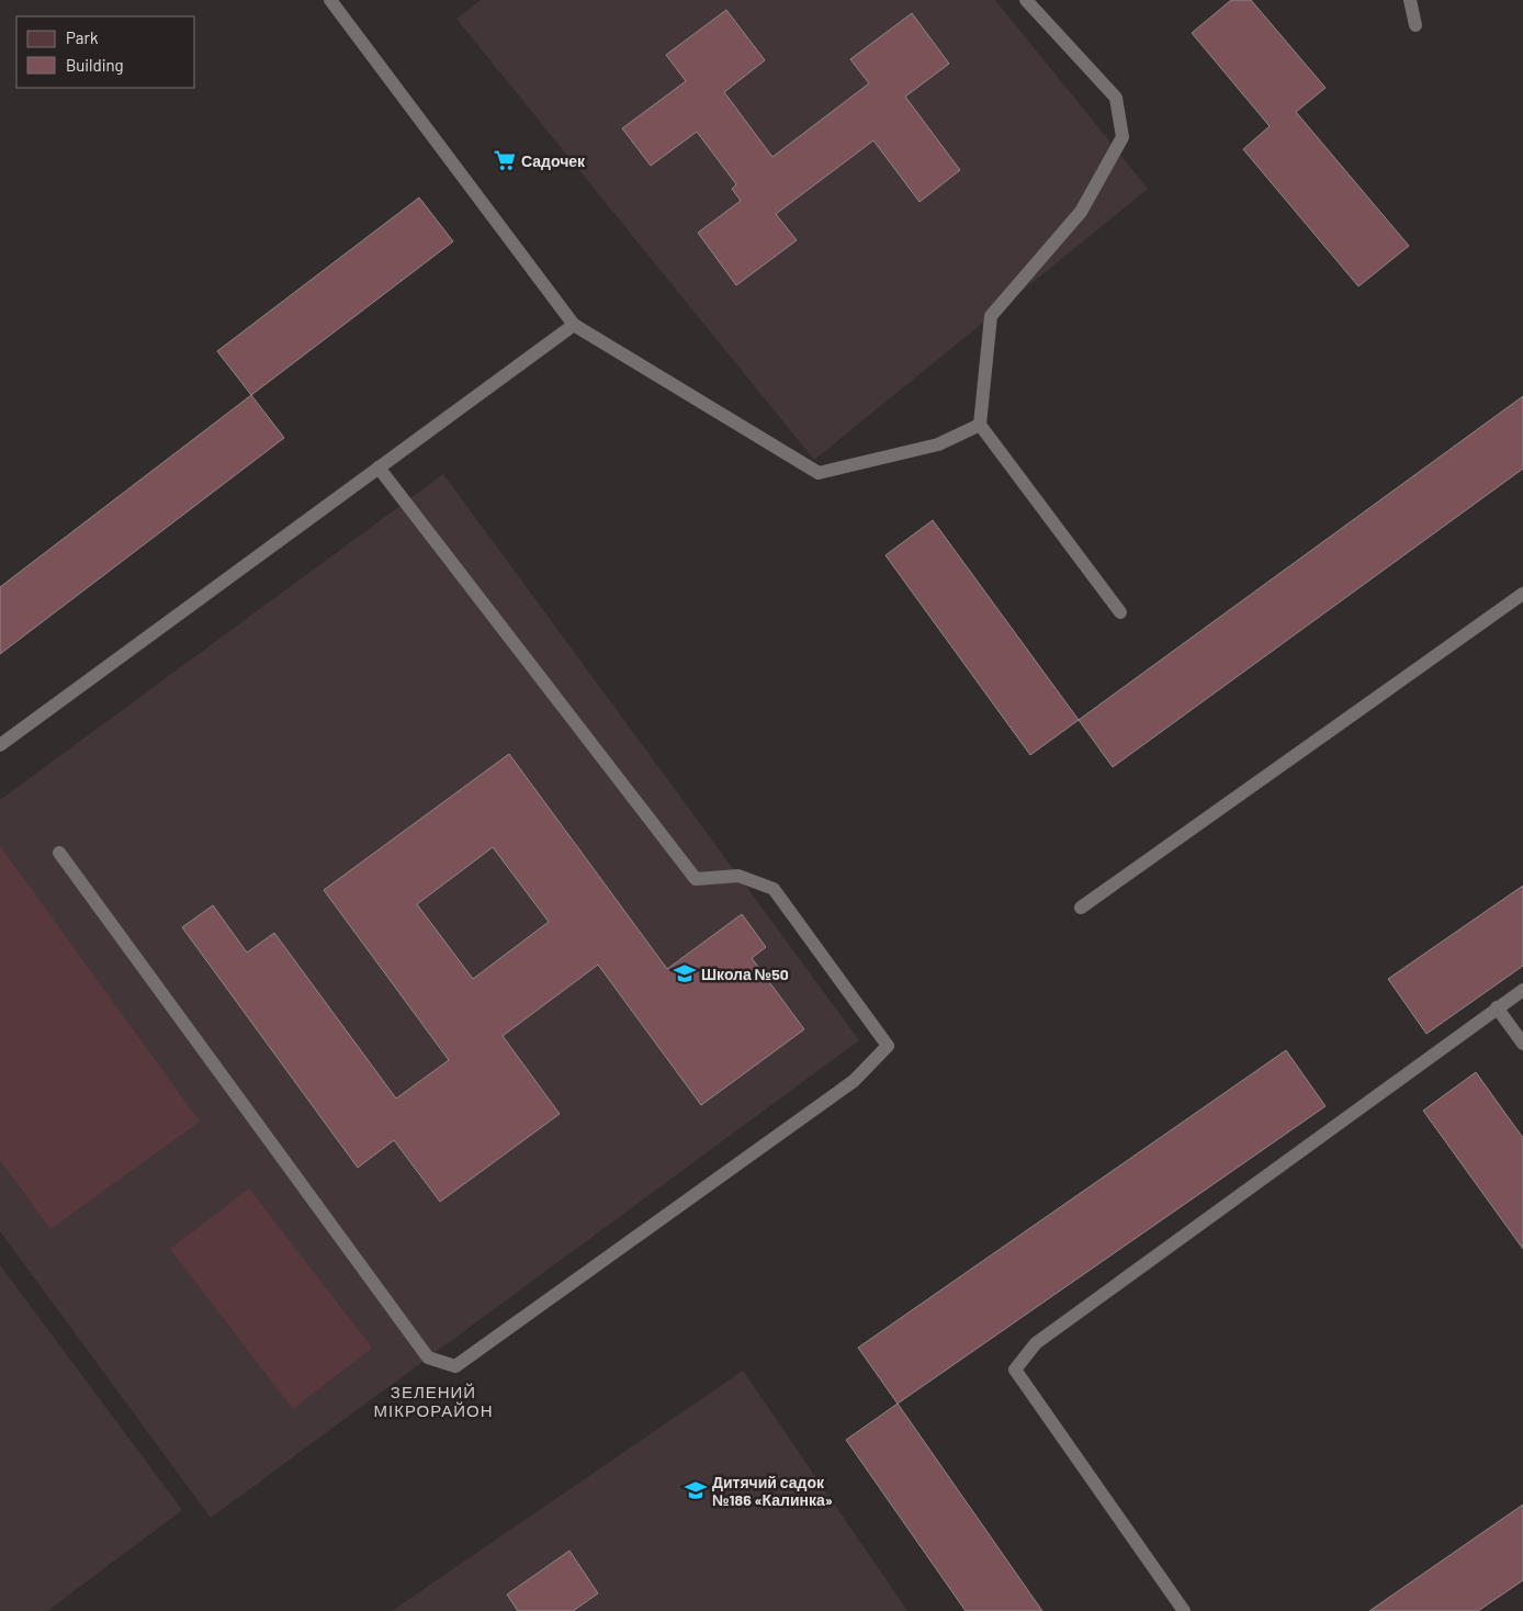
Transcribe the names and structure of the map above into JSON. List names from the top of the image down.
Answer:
{
  "districts": ["ЗЕЛЕНИЙ МІКРОРАЙОН"],
  "places": {
    "supermarket": ["Садочек"],
    "school or university": ["Школа №50", "Дитячий садок №186 «Калинка»"]
  },
  "legend": ["Park", "Building"]
}
